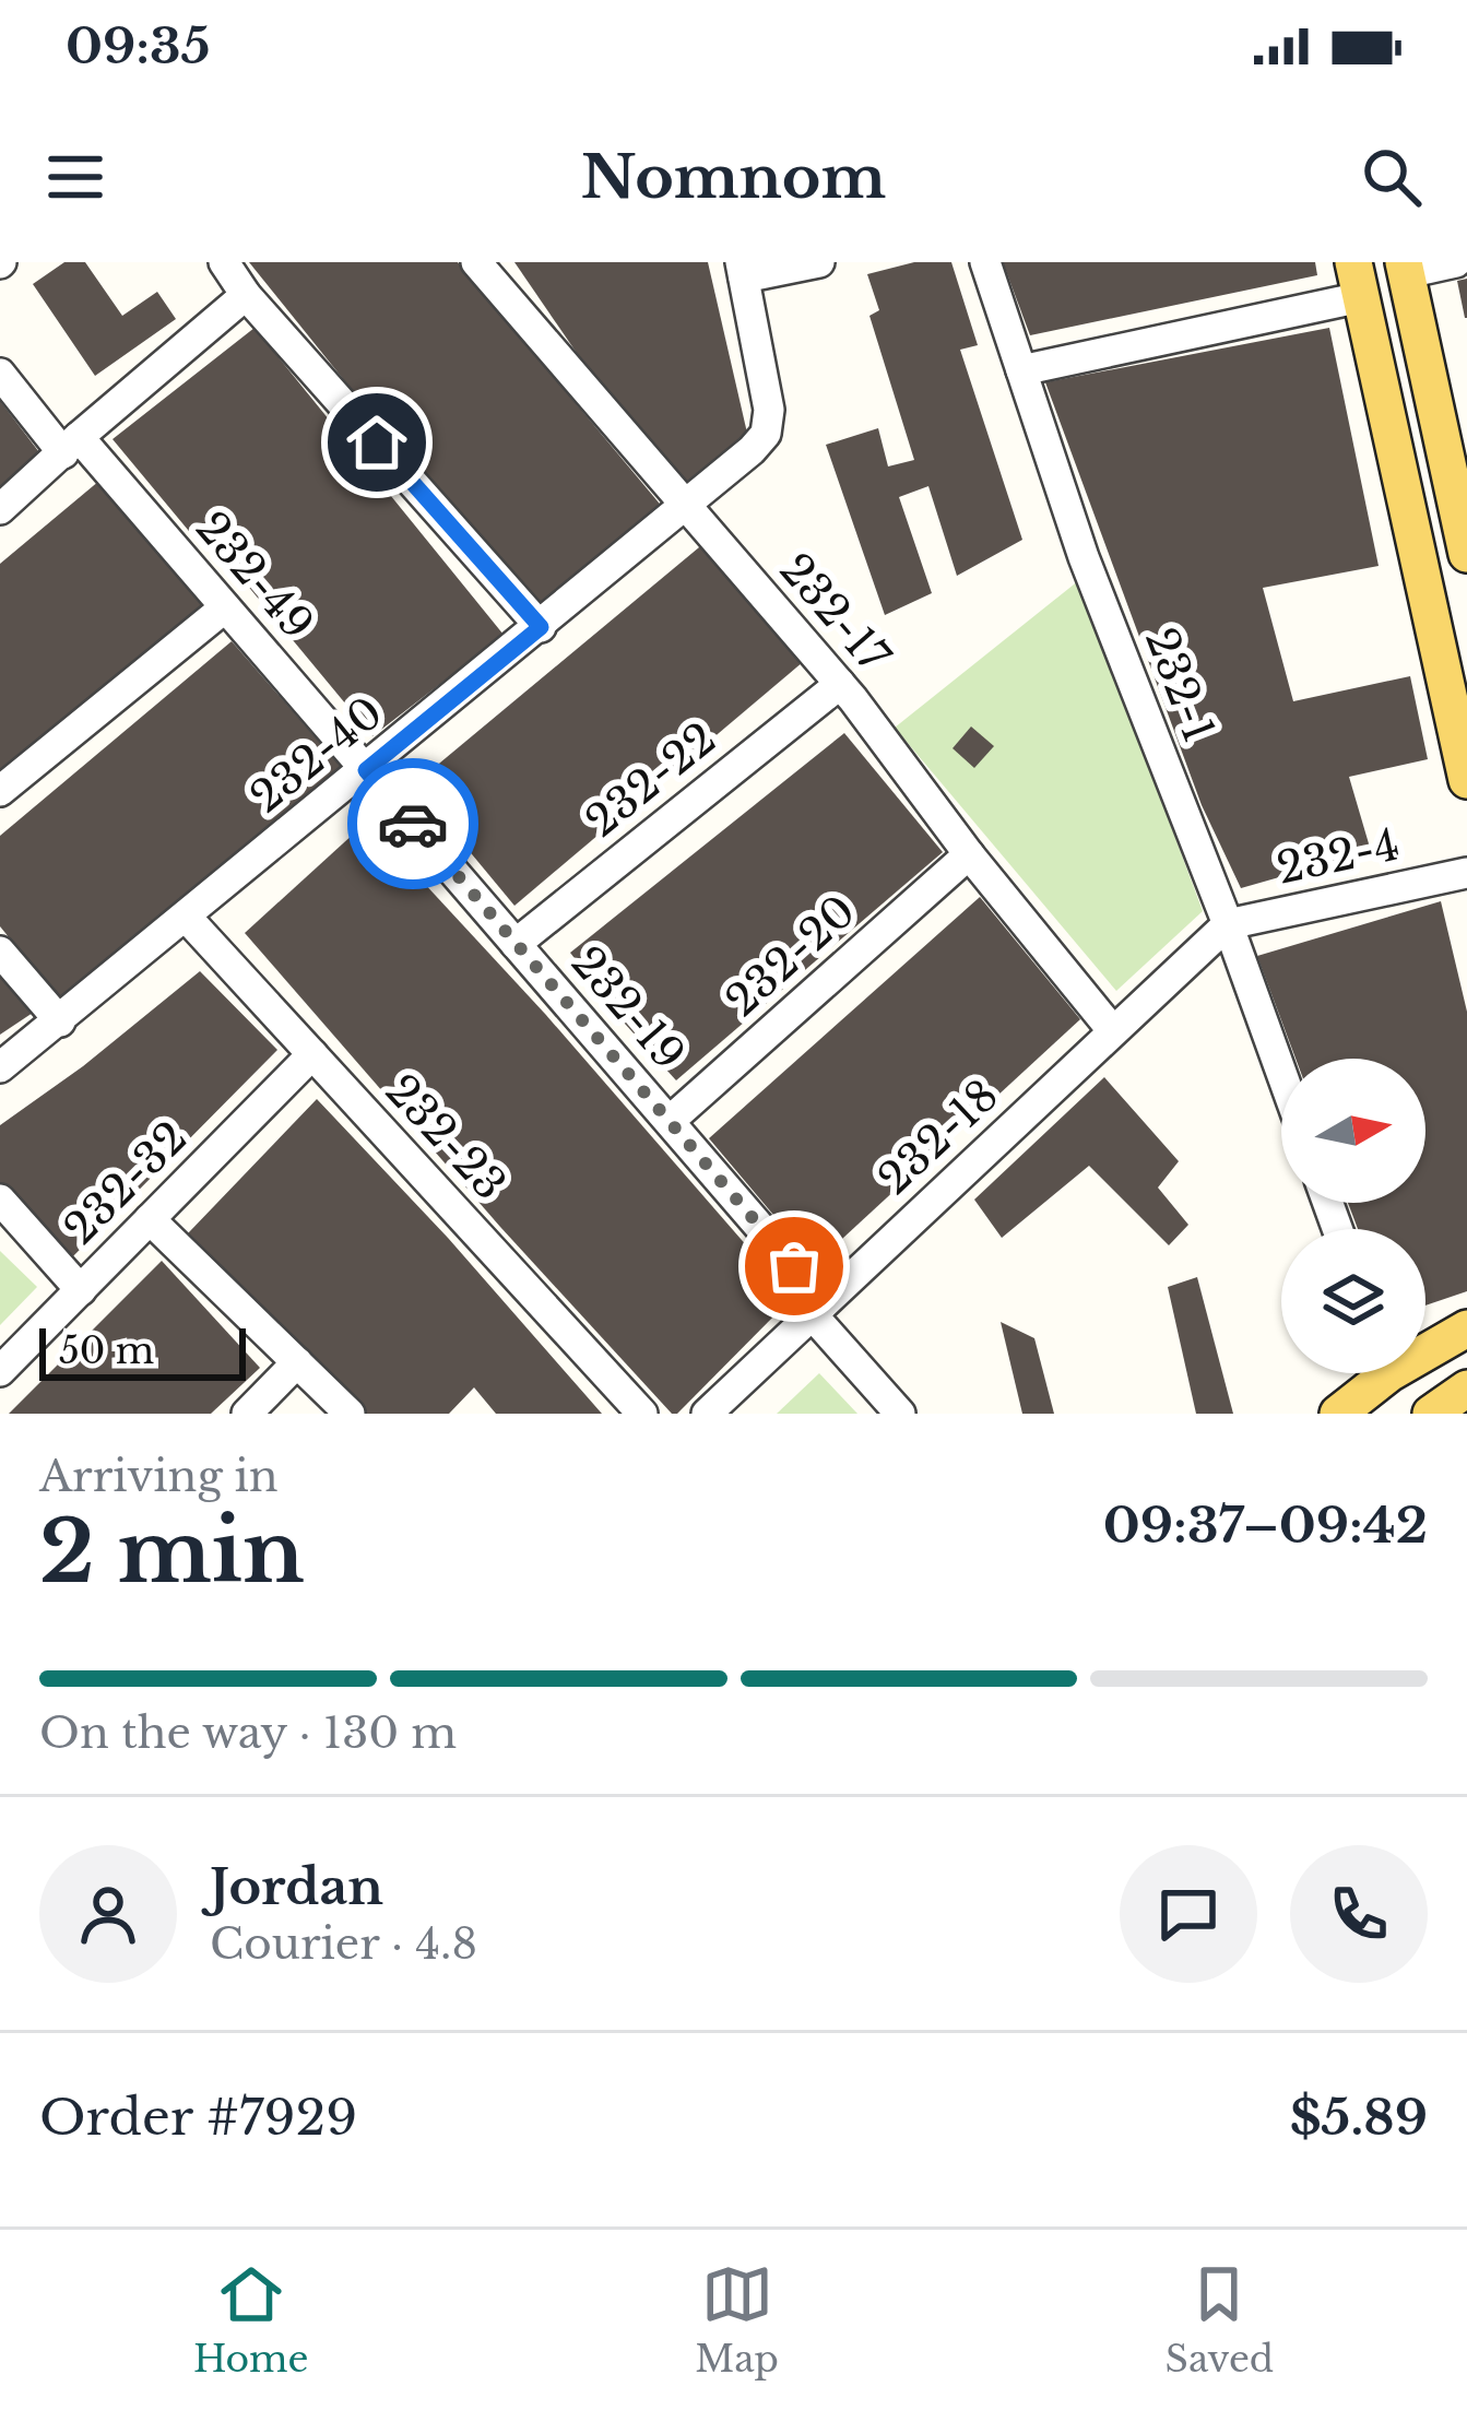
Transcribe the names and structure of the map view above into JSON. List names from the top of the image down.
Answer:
{
  "streets": {
    "street": [
      "232-49",
      "232-17",
      "232-1",
      "232-40",
      "232-22",
      "232-4",
      "232-20",
      "232-19",
      "232-23",
      "232-18",
      "232-32"
    ]
  },
  "crossings": [
    ["232-49", "232-40"],
    ["232-49", "232-19"],
    ["232-17", "232-40"],
    ["232-17", "232-22"],
    ["232-17", "232-20"],
    ["232-17", "232-18"],
    ["232-1", "232-4"],
    ["232-1", "232-18"],
    ["232-40", "232-19"],
    ["232-40", "232-23"],
    ["232-22", "232-19"],
    ["232-4", "232-18"],
    ["232-20", "232-19"],
    ["232-19", "232-18"],
    ["232-23", "232-32"]
  ],
  "scale_bar": "50 m",
  "north": "right",
  "page": {
    "status": "09:35",
    "header": "Nomnom",
    "scale": "50 m",
    "heading": ["2 min", "Arriving in", "09:37–09:42"],
    "panel": [
      "Jordan",
      "Courier · 4.8",
      "Order #7929",
      "$5.89"
    ],
    "bar": "On the way · 130 m",
    "tabs": ["Home", "Map", "Saved"]
  }
}
